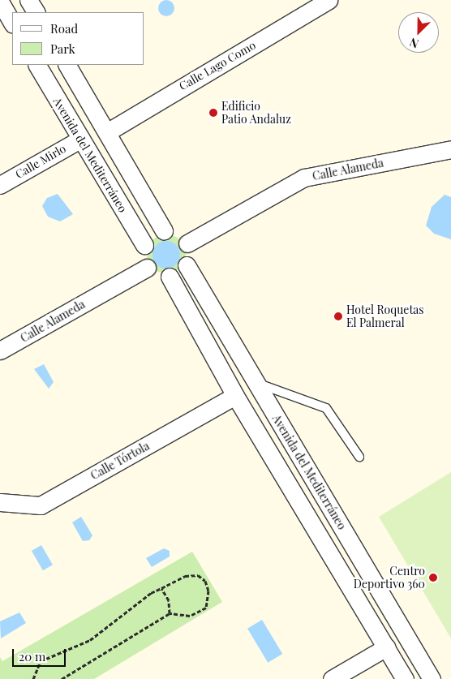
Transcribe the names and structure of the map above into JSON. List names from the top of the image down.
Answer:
{
  "streets": {
    "street": [
      "Calle Lago Como",
      "Avenida del Mediterráneo",
      "Calle Mirlo",
      "Calle Alameda",
      "Calle Tórtola"
    ]
  },
  "crossings": [
    ["Avenida del Mediterráneo", "Calle Mirlo"],
    ["Avenida del Mediterráneo", "Calle Alameda"]
  ],
  "places": ["Edificio Patio Andaluz", "Hotel Roquetas El Palmeral", "Centro Deportivo 360"],
  "legend": ["Road", "Park"],
  "scale_bar": "20 m",
  "north": "bottom left"
}
